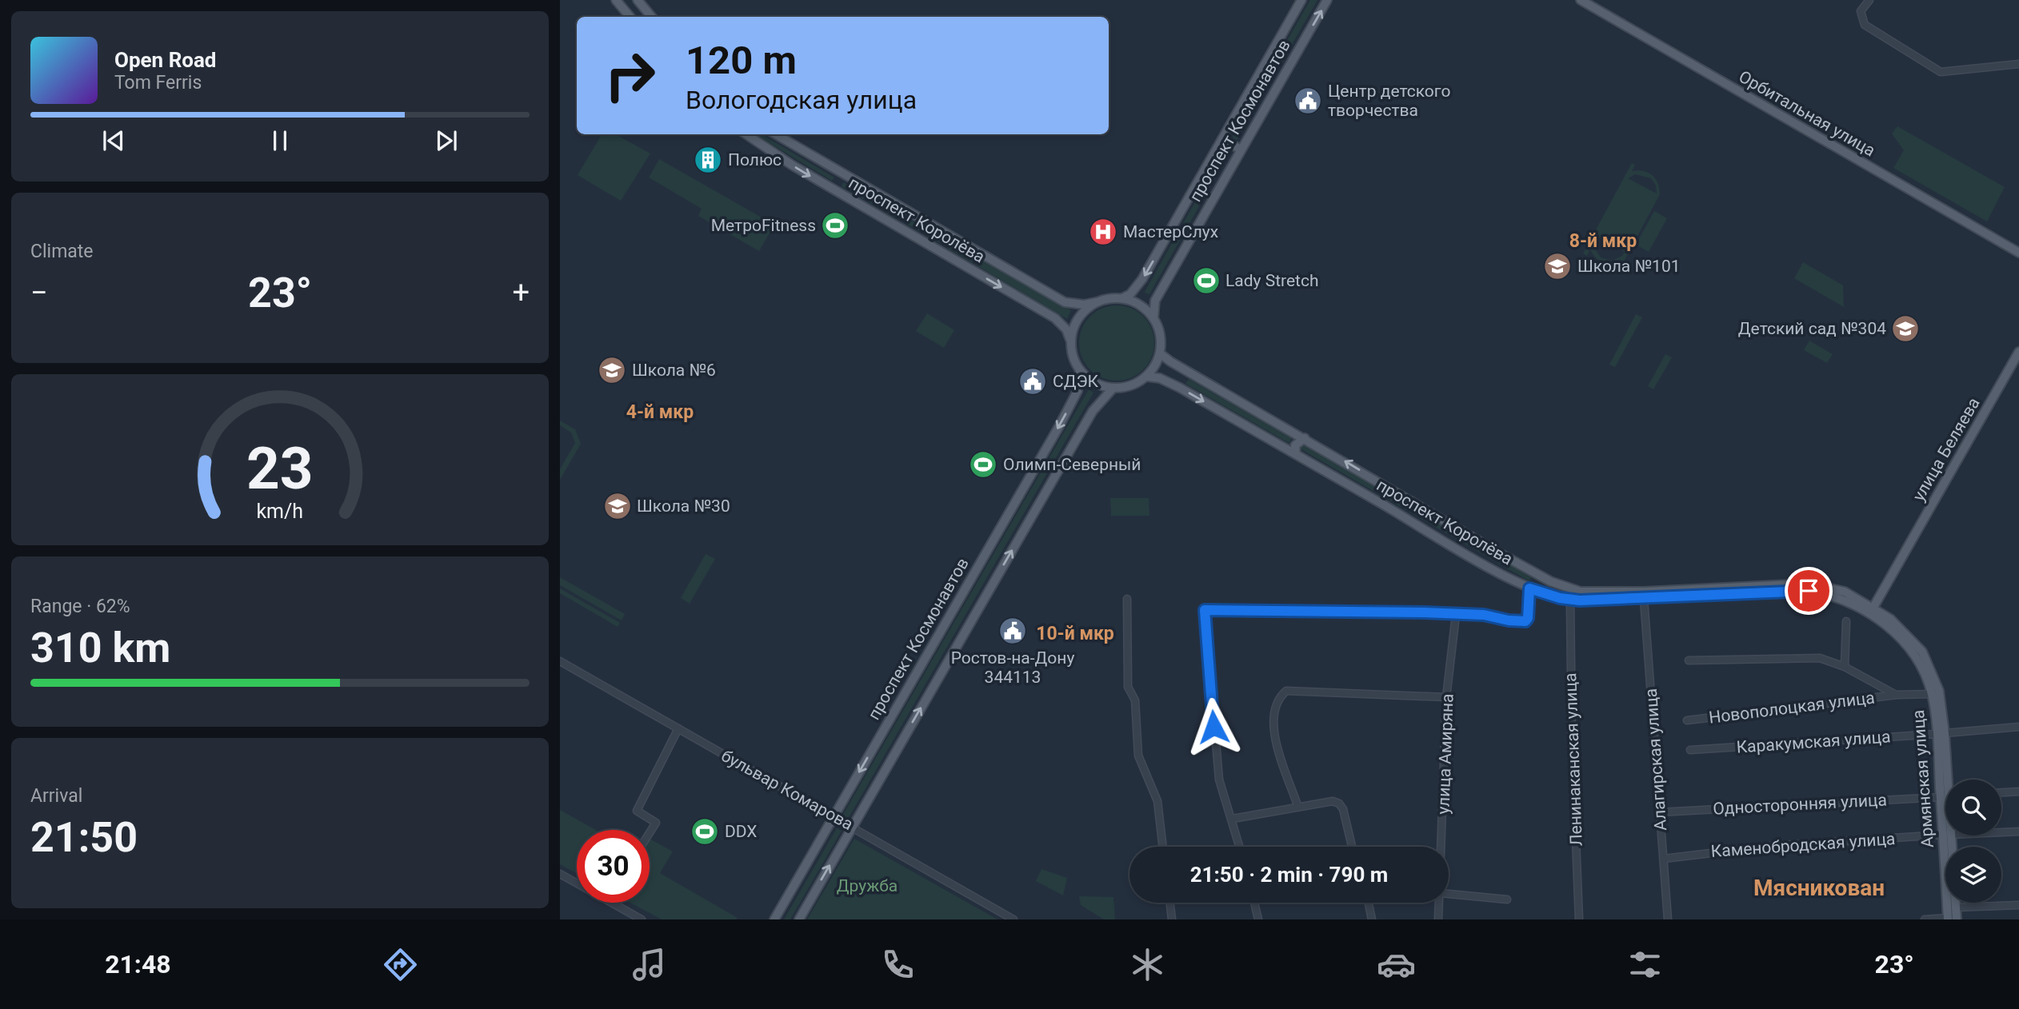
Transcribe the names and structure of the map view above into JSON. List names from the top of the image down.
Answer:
{
  "streets": {
    "main road": [
      "Орбитальная улица",
      "проспект Космонавтов",
      "проспект Королёва",
      "улица Беляева",
      "Армянская улица"
    ],
    "street": [
      "Новополоцкая улица",
      "Каракумская улица",
      "улица Амиряна",
      "Ленинаканская улица",
      "Алагирская улица",
      "бульвар Комарова",
      "Односторонняя улица",
      "Каменобродская улица"
    ]
  },
  "crossings": [
    ["проспект Космонавтов", "проспект Королёва"],
    ["проспект Космонавтов", "бульвар Комарова"],
    ["проспект Королёва", "улица Беляева"],
    ["проспект Королёва", "Ленинаканская улица"],
    ["проспект Королёва", "Алагирская улица"],
    ["проспект Королёва", "Армянская улица"],
    ["Новополоцкая улица", "Армянская улица"],
    ["Каракумская улица", "Армянская улица"],
    ["Алагирская улица", "Односторонняя улица"],
    ["Алагирская улица", "Каменобродская улица"]
  ],
  "districts": [
    "8-й мкр",
    "4-й мкр",
    "10-й мкр",
    "Мясникован"
  ],
  "parks": ["Дружба"],
  "places": {
    "public building": ["Центр детского творчества", "СДЭК", "Ростов-на-Дону 344113"],
    "building": ["Полюс"],
    "sports": [
      "МетроFitness",
      "Lady Stretch",
      "Олимп-Северный",
      "DDX"
    ],
    "hospital": ["МастерСлух"],
    "school or university": [
      "Школа №101",
      "Детский сад №304",
      "Школа №6",
      "Школа №30"
    ]
  },
  "page": {
    "turn": ["120 m", "Вологодская улица"],
    "song": ["Open Road", "Tom Ferris"],
    "tile": [
      "Climate",
      ["Range · 62%", "310 km"],
      ["Arrival", "21:50"]
    ],
    "heat": ["−", "23°", "+"],
    "limit": "30",
    "trip": "21:50 · 2 min · 790 m",
    "tabs": ["21:48", "23°"],
    "gauge": ["23", "km/h"]
  }
}
